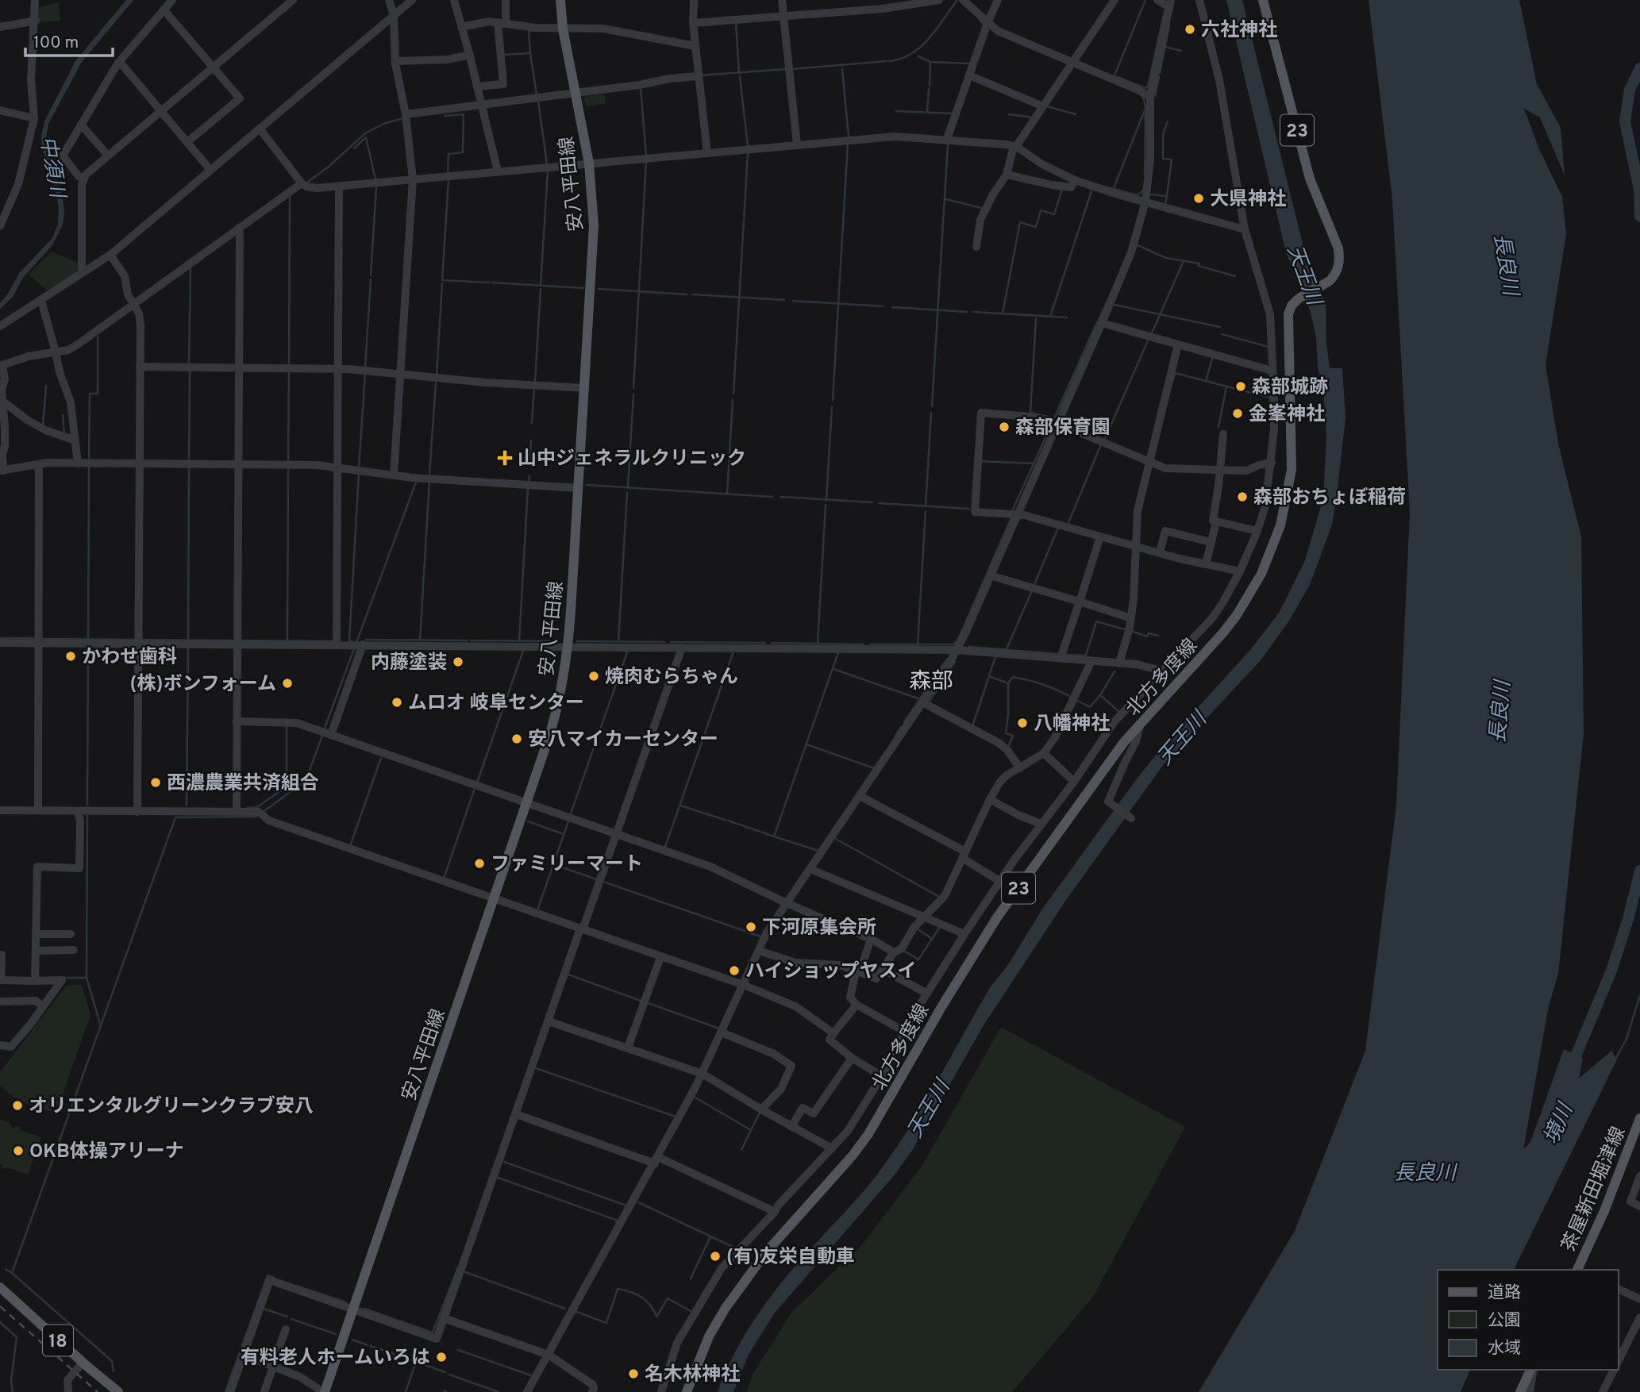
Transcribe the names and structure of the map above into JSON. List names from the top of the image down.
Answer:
{
  "streets": {
    "main road": [
      "23",
      "安八平田線",
      "北方多度線",
      "茶屋新田堀津線",
      "18"
    ]
  },
  "districts": ["森部"],
  "water": [
    "中須川",
    "長良川",
    "天王川",
    "境川"
  ],
  "places": {
    "other": [
      "六社神社",
      "大県神社",
      "森部城跡",
      "金峯神社",
      "森部保育園",
      "森部おちょぼ稲荷",
      "かわせ歯科",
      "内藤塗装",
      "焼肉むらちゃん",
      "(株)ボンフォーム",
      "ムロオ 岐阜センター",
      "八幡神社",
      "安八マイカーセンター",
      "西濃農業共済組合",
      "ファミリーマート",
      "下河原集会所",
      "ハイショップヤスイ",
      "オリエンタルグリーンクラブ安八",
      "OKB体操アリーナ",
      "(有)友栄自動車",
      "有料老人ホームいろは",
      "名木林神社"
    ],
    "health": ["山中ジェネラルクリニック"]
  },
  "legend": ["道路", "公園", "水域"],
  "scale_bar": "100 m"
}
